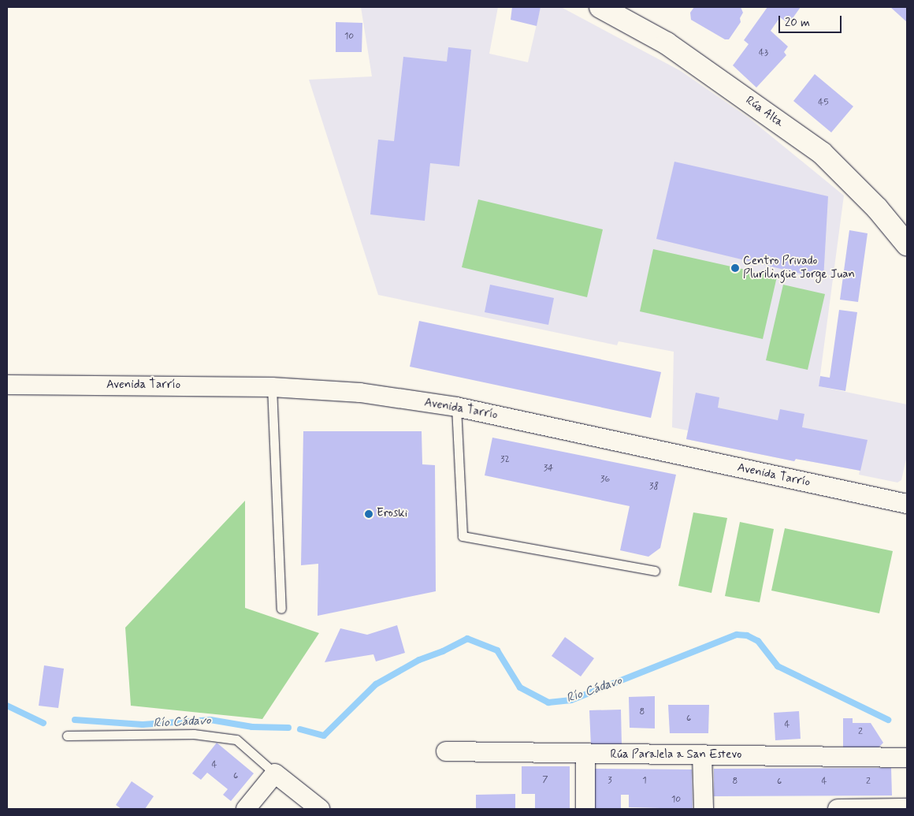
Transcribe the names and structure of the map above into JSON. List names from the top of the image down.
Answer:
{
  "streets": {
    "street": ["Rúa Alta", "Avenida Tarrío", "Rúa Paralela a San Estevo"]
  },
  "water": ["Río Cádavo"],
  "places": ["Centro Privado Plurilingüe Jorge Juan", "Eroski"],
  "house_numbers": [
    "10",
    "43",
    "45",
    "32",
    "34",
    "36",
    "38",
    "8",
    "6",
    "4",
    "2",
    "4",
    "6",
    "7",
    "3",
    "1",
    "8",
    "6",
    "4",
    "2",
    "10"
  ],
  "scale_bar": "20 m"
}
